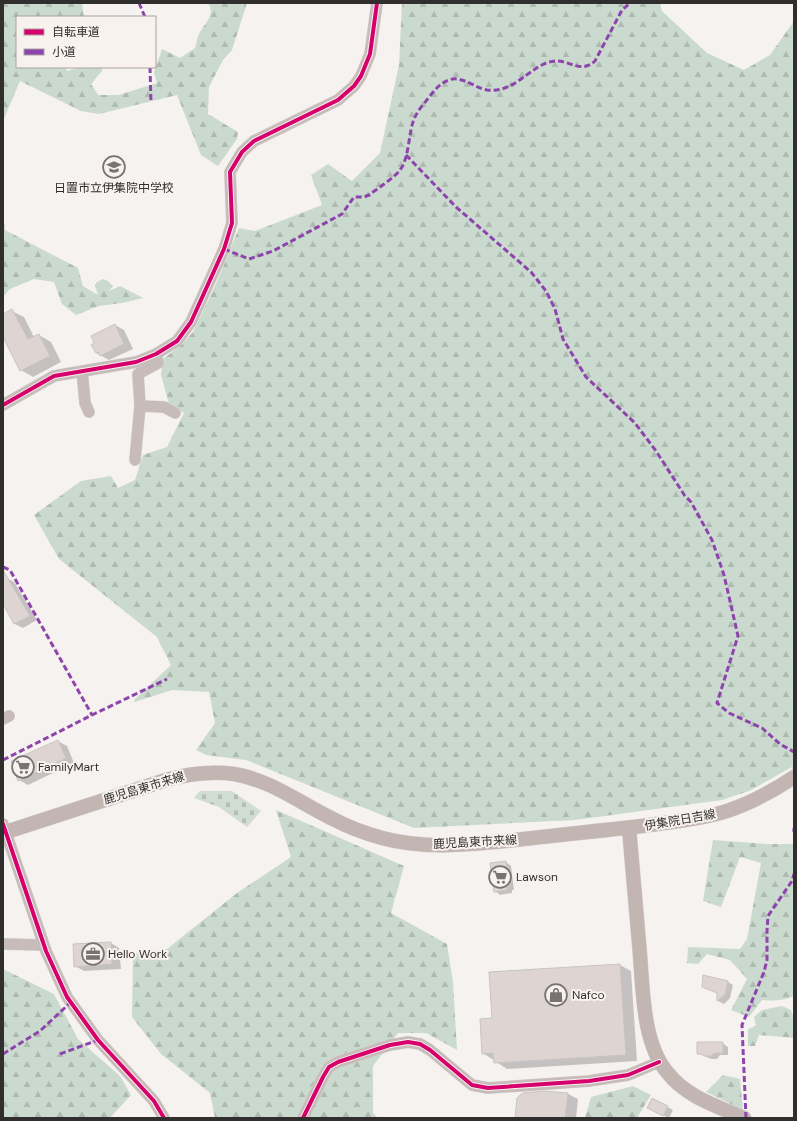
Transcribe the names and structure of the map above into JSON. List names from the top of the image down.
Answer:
{
  "streets": {
    "main road": ["鹿児島東市来線", "伊集院日吉線"]
  },
  "crossings": [
    ["鹿児島東市来線", "伊集院日吉線"]
  ],
  "places": {
    "school or university": ["日置市立伊集院中学校"],
    "supermarket": ["FamilyMart", "Lawson"],
    "office": ["Hello Work"],
    "shop": ["Nafco"]
  },
  "legend": ["自転車道", "小道"]
}
